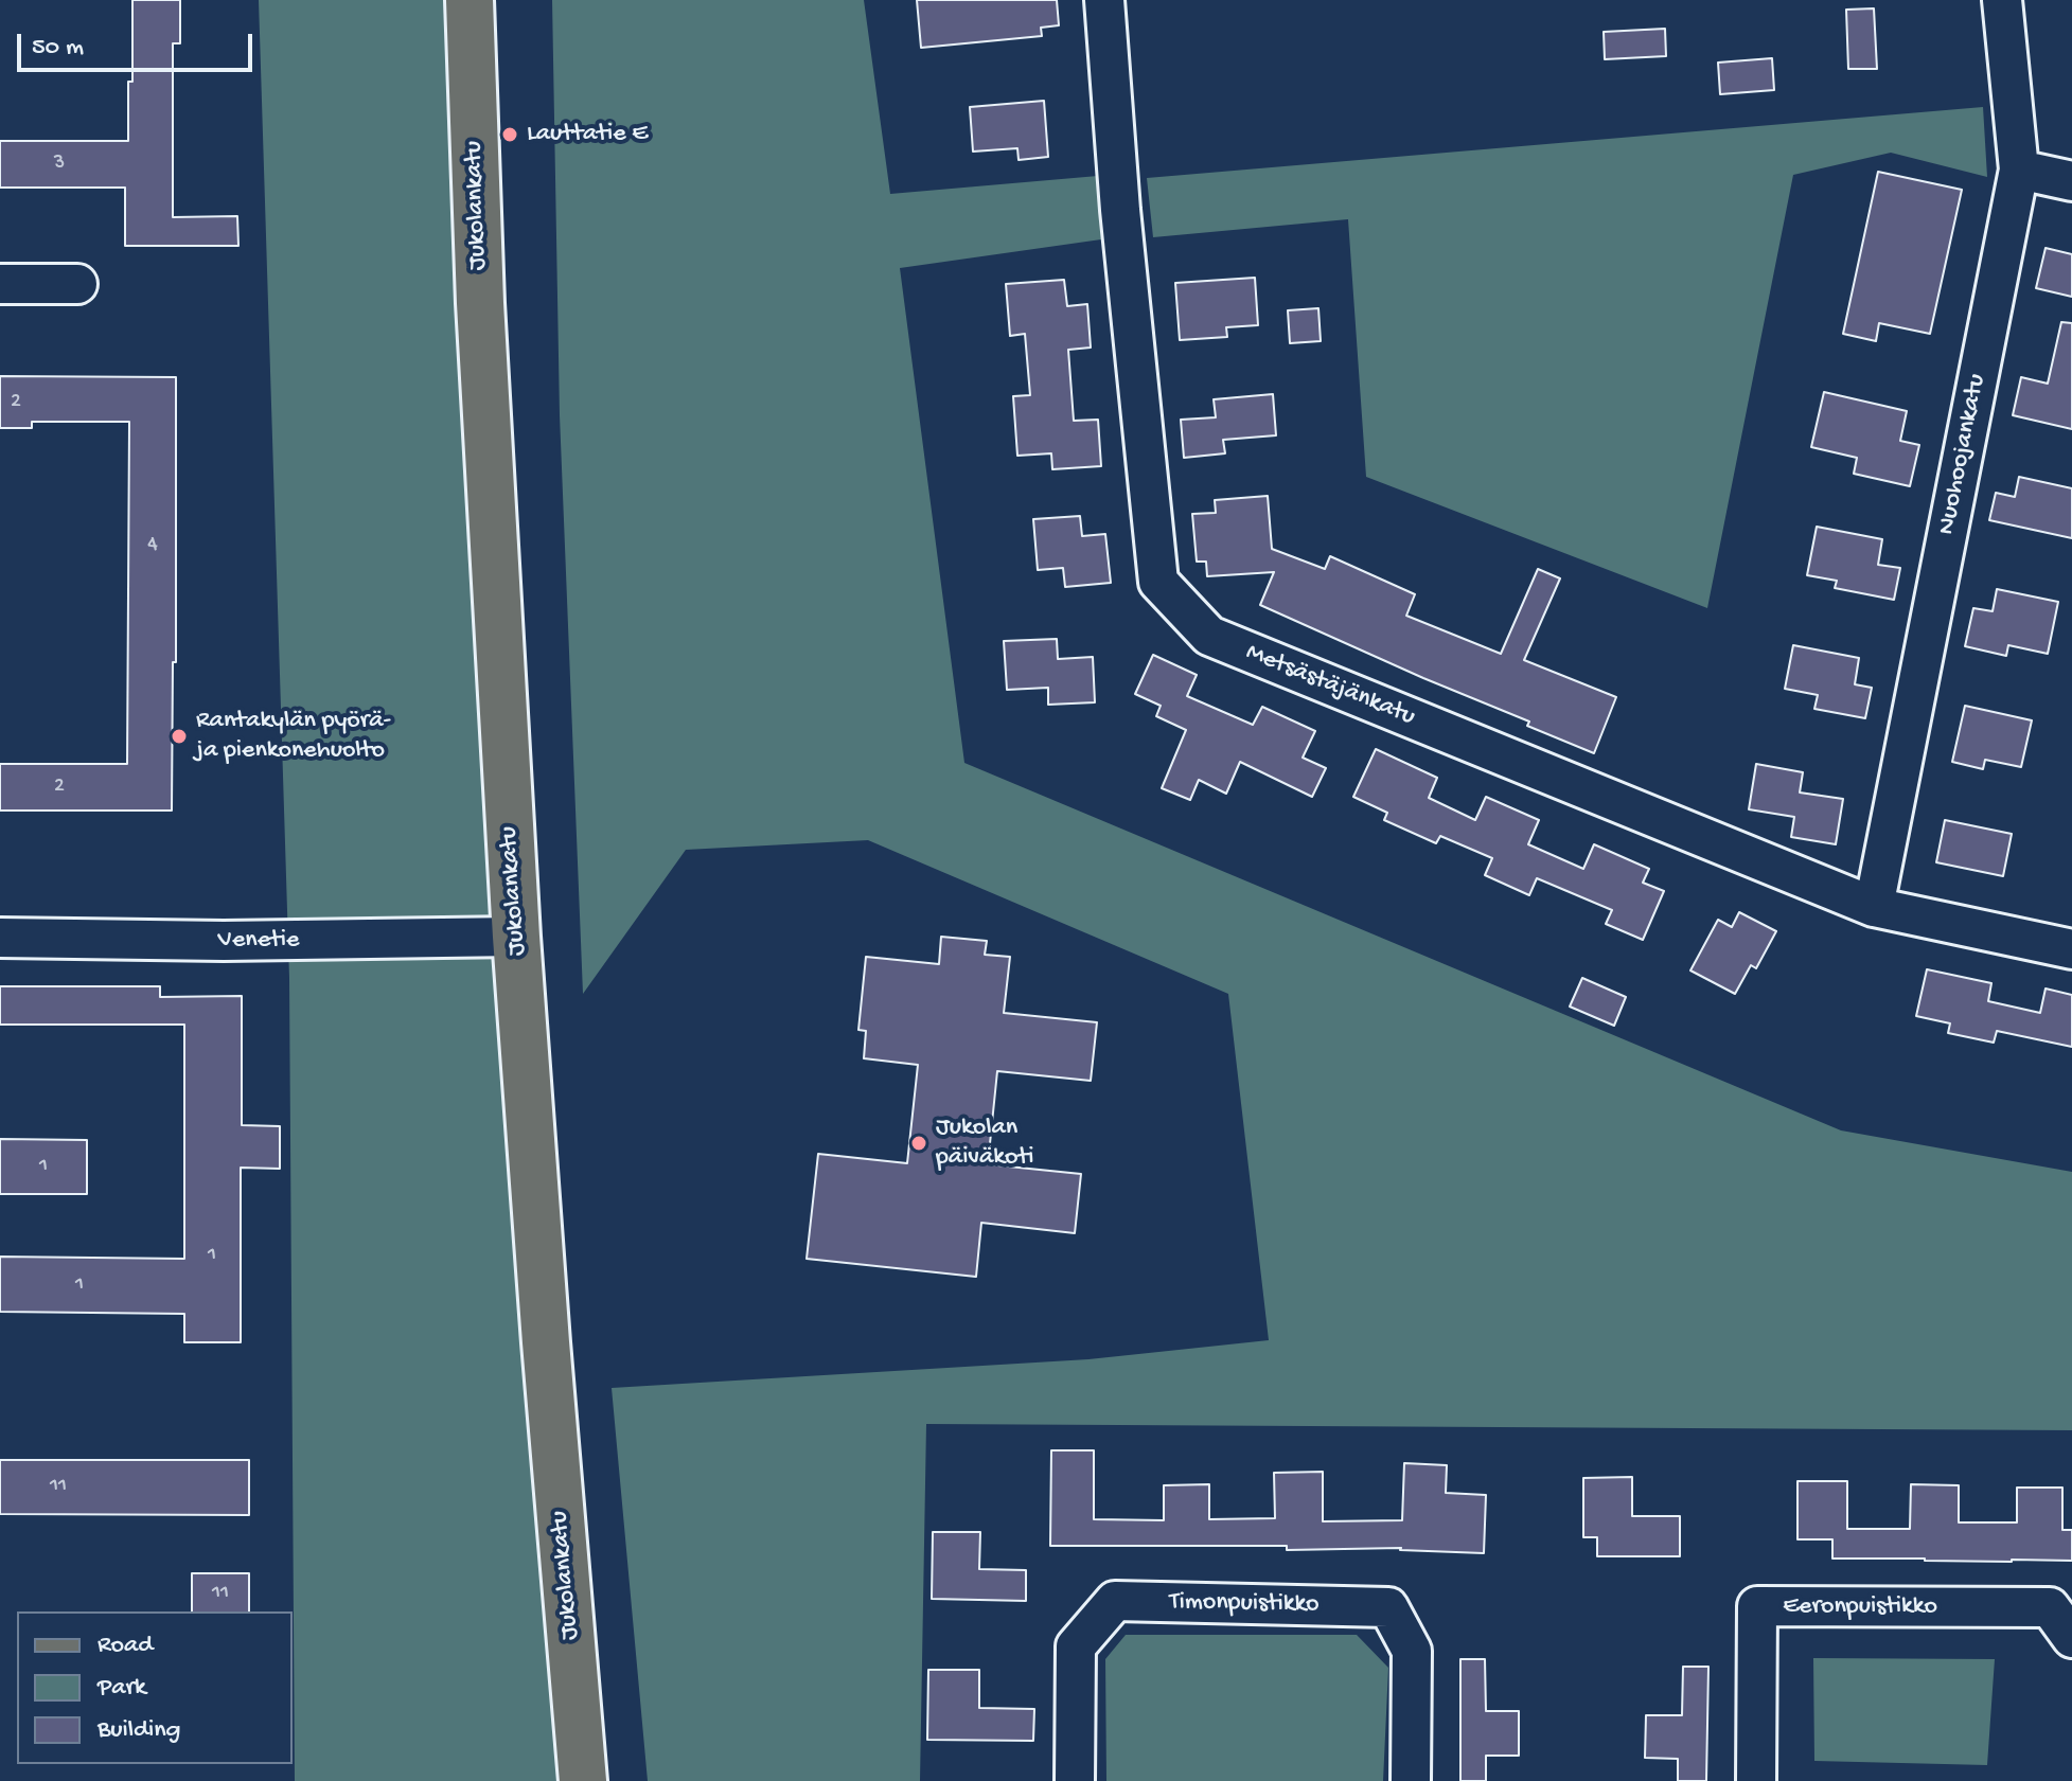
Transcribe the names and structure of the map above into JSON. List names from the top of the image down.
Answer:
{
  "streets": {
    "main road": ["Jukolankatu"],
    "street": [
      "Nuohoojankatu",
      "Metsästäjänkatu",
      "Venetie",
      "Timonpuistikko",
      "Eeronpuistikko"
    ]
  },
  "crossings": [
    ["Jukolankatu", "Venetie"],
    ["Nuohoojankatu", "Metsästäjänkatu"]
  ],
  "places": ["Lauttatie E", "Rantakylän pyörä- ja pienkonehuolto", "Jukolan päiväkoti"],
  "house_numbers": [
    "3",
    "2",
    "4",
    "2",
    "1",
    "1",
    "1",
    "11",
    "11"
  ],
  "legend": ["Road", "Park", "Building"],
  "scale_bar": "50 m"
}
